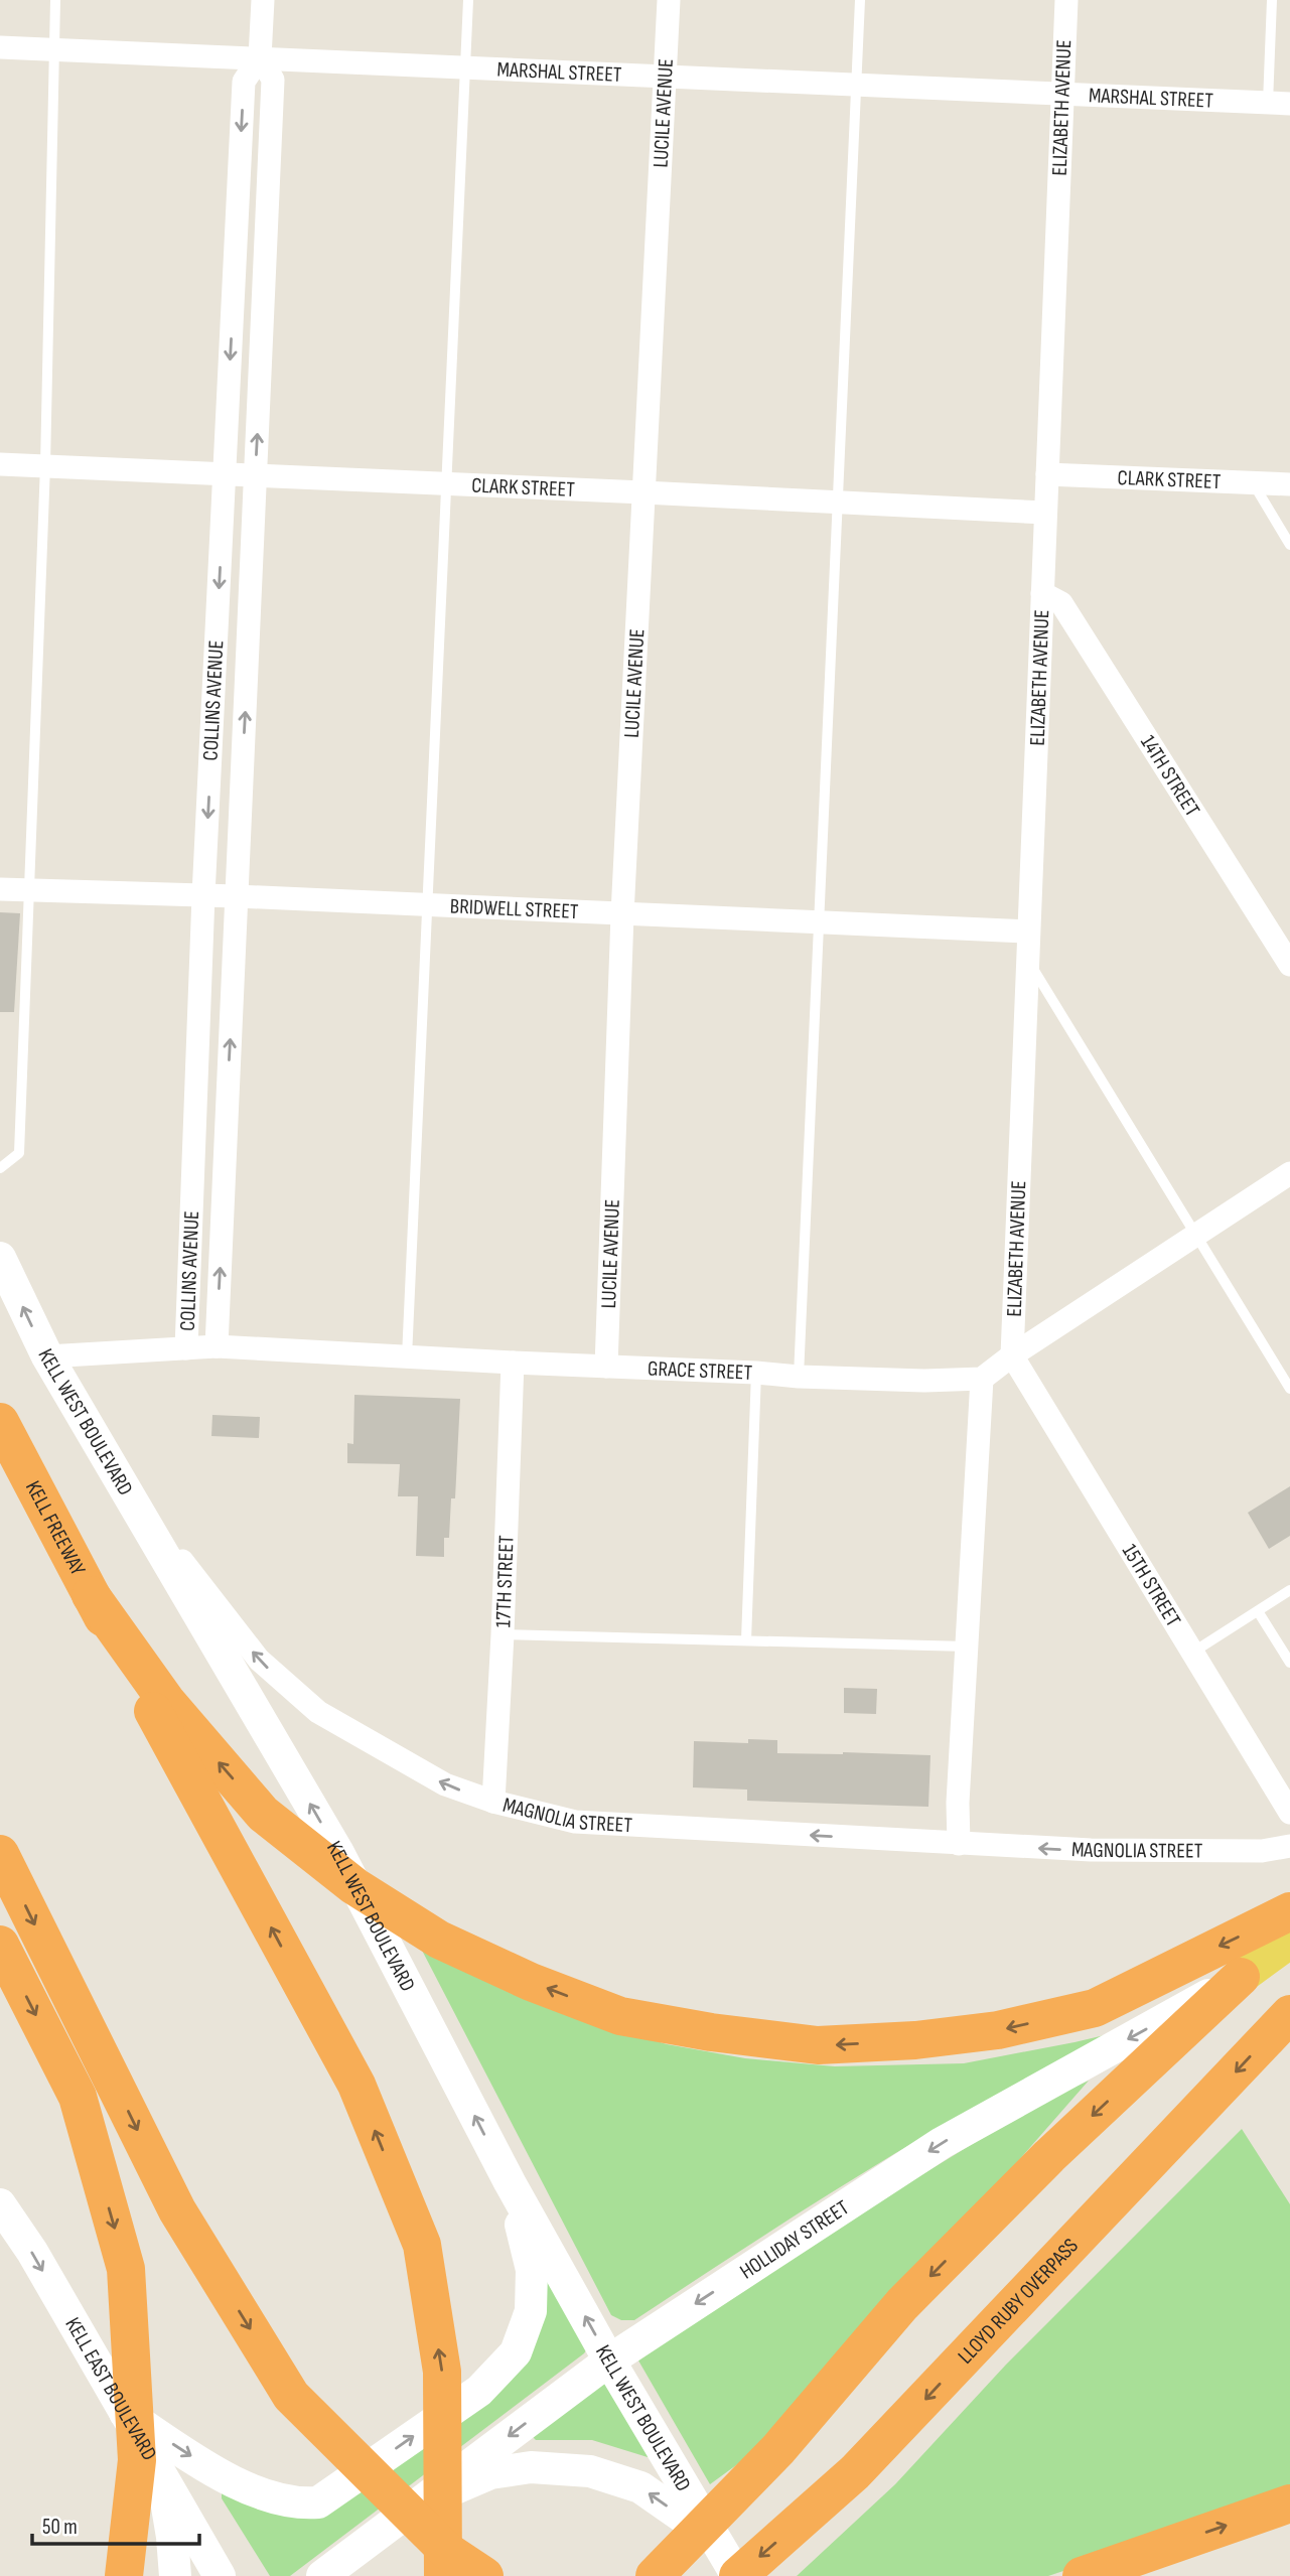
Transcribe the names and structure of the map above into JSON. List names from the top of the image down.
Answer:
{
  "streets": {
    "highway": ["KELL FREEWAY", "LLOYD RUBY OVERPASS"],
    "main road": ["KELL WEST BOULEVARD", "HOLLIDAY STREET", "KELL EAST BOULEVARD"],
    "street": [
      "MARSHAL STREET",
      "ELIZABETH AVENUE",
      "LUCILE AVENUE",
      "CLARK STREET",
      "COLLINS AVENUE",
      "14TH STREET",
      "BRIDWELL STREET",
      "GRACE STREET",
      "17TH STREET",
      "15TH STREET",
      "MAGNOLIA STREET"
    ]
  },
  "crossings": [
    ["MARSHAL STREET", "ELIZABETH AVENUE"],
    ["MARSHAL STREET", "LUCILE AVENUE"],
    ["MARSHAL STREET", "COLLINS AVENUE"],
    ["ELIZABETH AVENUE", "CLARK STREET"],
    ["ELIZABETH AVENUE", "14TH STREET"],
    ["ELIZABETH AVENUE", "BRIDWELL STREET"],
    ["ELIZABETH AVENUE", "15TH STREET"],
    ["LUCILE AVENUE", "CLARK STREET"],
    ["LUCILE AVENUE", "BRIDWELL STREET"],
    ["LUCILE AVENUE", "GRACE STREET"],
    ["CLARK STREET", "COLLINS AVENUE"],
    ["COLLINS AVENUE", "BRIDWELL STREET"],
    ["COLLINS AVENUE", "GRACE STREET"],
    ["GRACE STREET", "KELL WEST BOULEVARD"],
    ["GRACE STREET", "17TH STREET"],
    ["GRACE STREET", "MAGNOLIA STREET"],
    ["KELL WEST BOULEVARD", "MAGNOLIA STREET"],
    ["KELL WEST BOULEVARD", "HOLLIDAY STREET"],
    ["KELL WEST BOULEVARD", "LLOYD RUBY OVERPASS"],
    ["17TH STREET", "MAGNOLIA STREET"]
  ],
  "one_way": [
    "KELL WEST BOULEVARD",
    "MAGNOLIA STREET",
    "HOLLIDAY STREET",
    "KELL EAST BOULEVARD"
  ],
  "scale_bar": "50 m"
}
